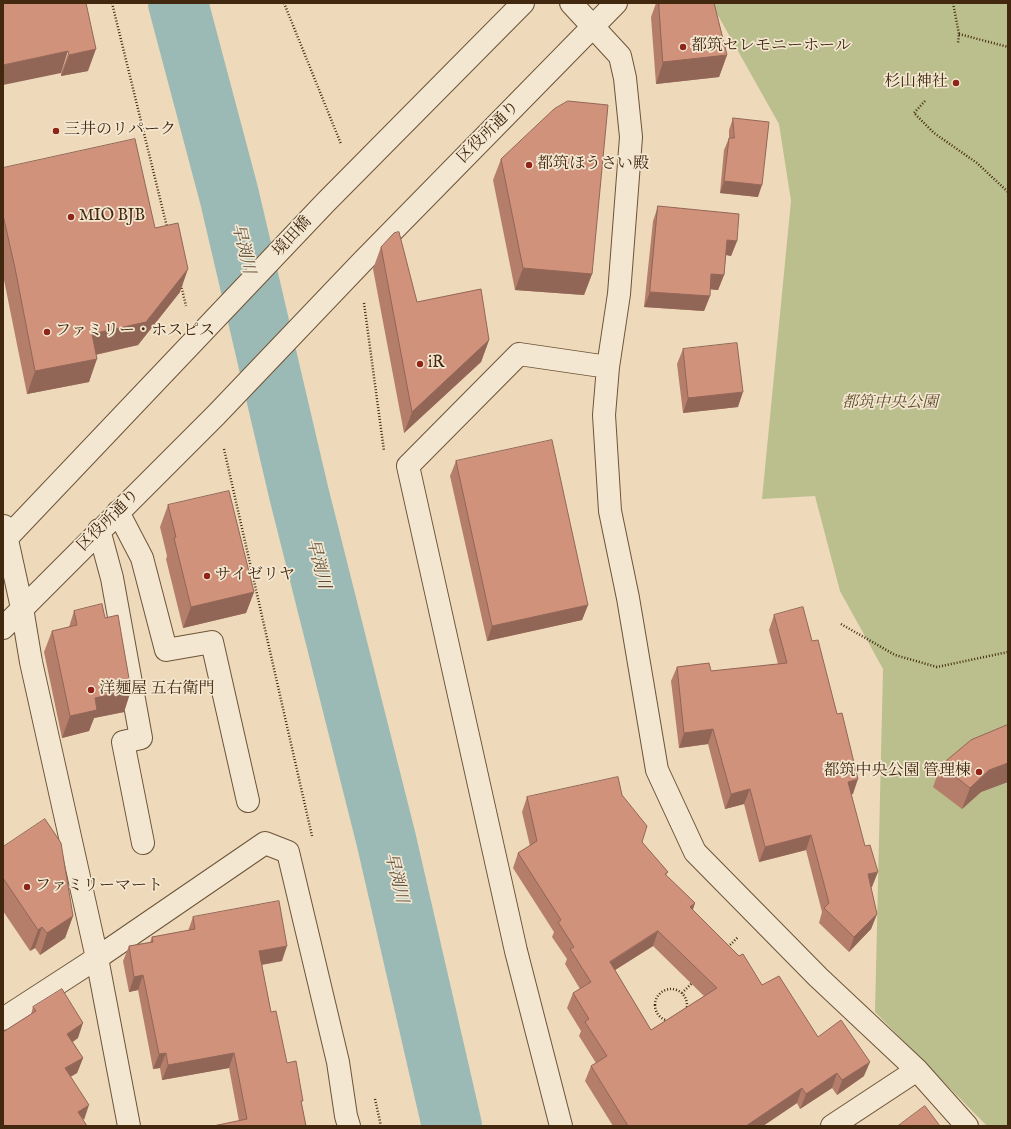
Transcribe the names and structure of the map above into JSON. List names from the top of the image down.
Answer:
{
  "streets": {
    "street": ["区役所通り", "境田橋"]
  },
  "water": ["早渕川"],
  "parks": ["都筑中央公園"],
  "places": [
    "都筑セレモニーホール",
    "杉山神社",
    "三井のリパーク",
    "都筑ほうさい殿",
    "MIO BJB",
    "ファミリー・ホスピス",
    "iR",
    "サイゼリヤ",
    "洋麺屋 五右衛門",
    "都筑中央公園 管理棟",
    "ファミリーマート"
  ]
}
